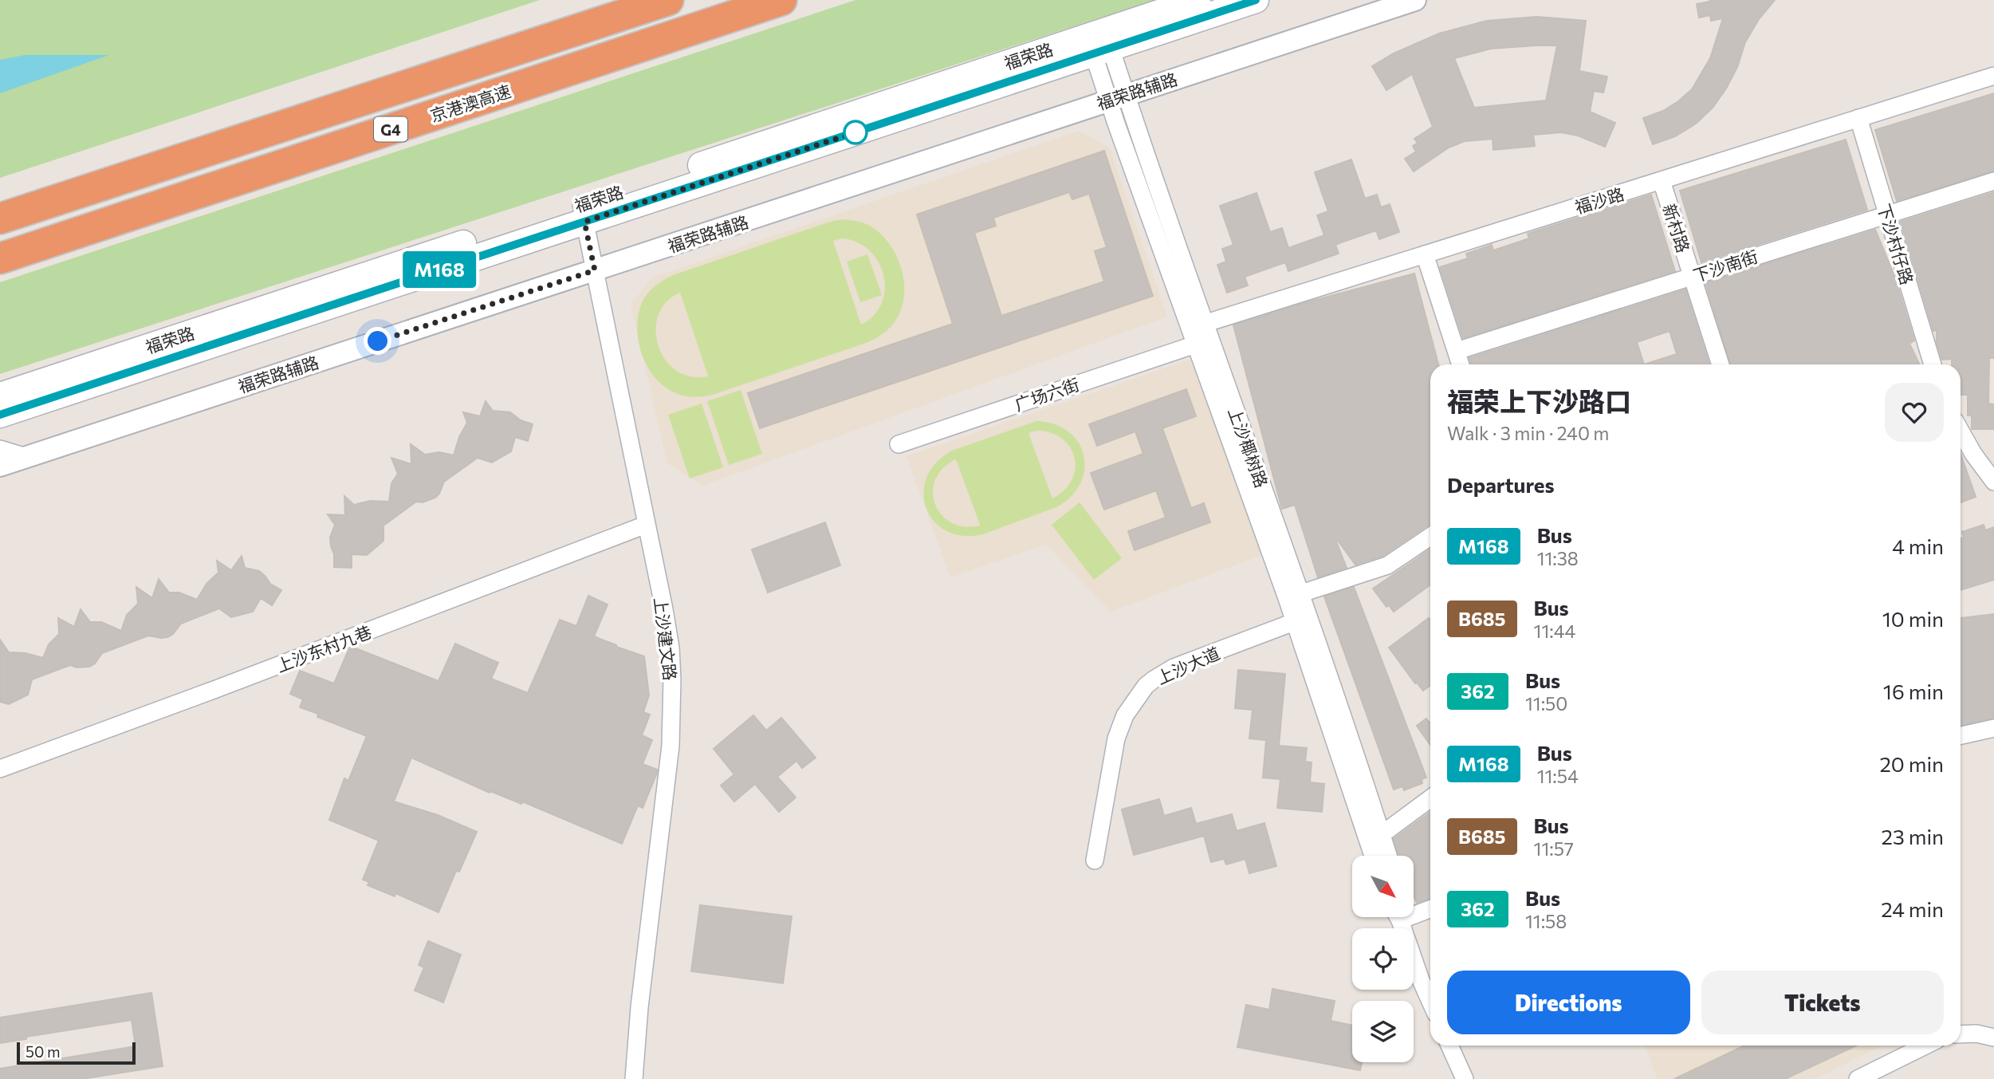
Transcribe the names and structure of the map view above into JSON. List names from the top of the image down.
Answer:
{
  "streets": {
    "highway": ["京港澳高速", "G4"],
    "main road": ["福荣路"],
    "street": [
      "福荣路辅路",
      "福沙路",
      "新村路",
      "下沙村仔路",
      "下沙南街",
      "广场六街",
      "上沙椰树路",
      "上沙建文路",
      "上沙东村九巷",
      "上沙大道"
    ]
  },
  "crossings": [
    ["福荣路", "上沙椰树路"],
    ["福荣路", "上沙建文路"],
    ["福荣路辅路", "上沙椰树路"],
    ["福荣路辅路", "上沙建文路"],
    ["福沙路", "新村路"],
    ["福沙路", "下沙村仔路"],
    ["福沙路", "上沙椰树路"],
    ["新村路", "下沙南街"],
    ["下沙村仔路", "下沙南街"],
    ["广场六街", "上沙椰树路"],
    ["上沙椰树路", "上沙大道"],
    ["上沙建文路", "上沙东村九巷"]
  ],
  "lines": ["bus line M168"],
  "scale_bar": "50 m",
  "north": "bottom right",
  "page": {
    "on_map": "M168",
    "heading": [
      ["福荣上下沙路口", "Walk · 3 min · 240 m"],
      "Departures"
    ],
    "list": [
      {
        "mark": "M168",
        "name": "Bus",
        "note": "11:38",
        "value": "4 min"
      },
      {
        "mark": "B685",
        "name": "Bus",
        "note": "11:44",
        "value": "10 min"
      },
      {
        "mark": "362",
        "name": "Bus",
        "note": "11:50",
        "value": "16 min"
      },
      {
        "mark": "M168",
        "name": "Bus",
        "note": "11:54",
        "value": "20 min"
      },
      {
        "mark": "B685",
        "name": "Bus",
        "note": "11:57",
        "value": "23 min"
      },
      {
        "mark": "362",
        "name": "Bus",
        "note": "11:58",
        "value": "24 min"
      }
    ],
    "buttons": ["Directions", "Tickets"],
    "scale": "50 m"
  }
}
